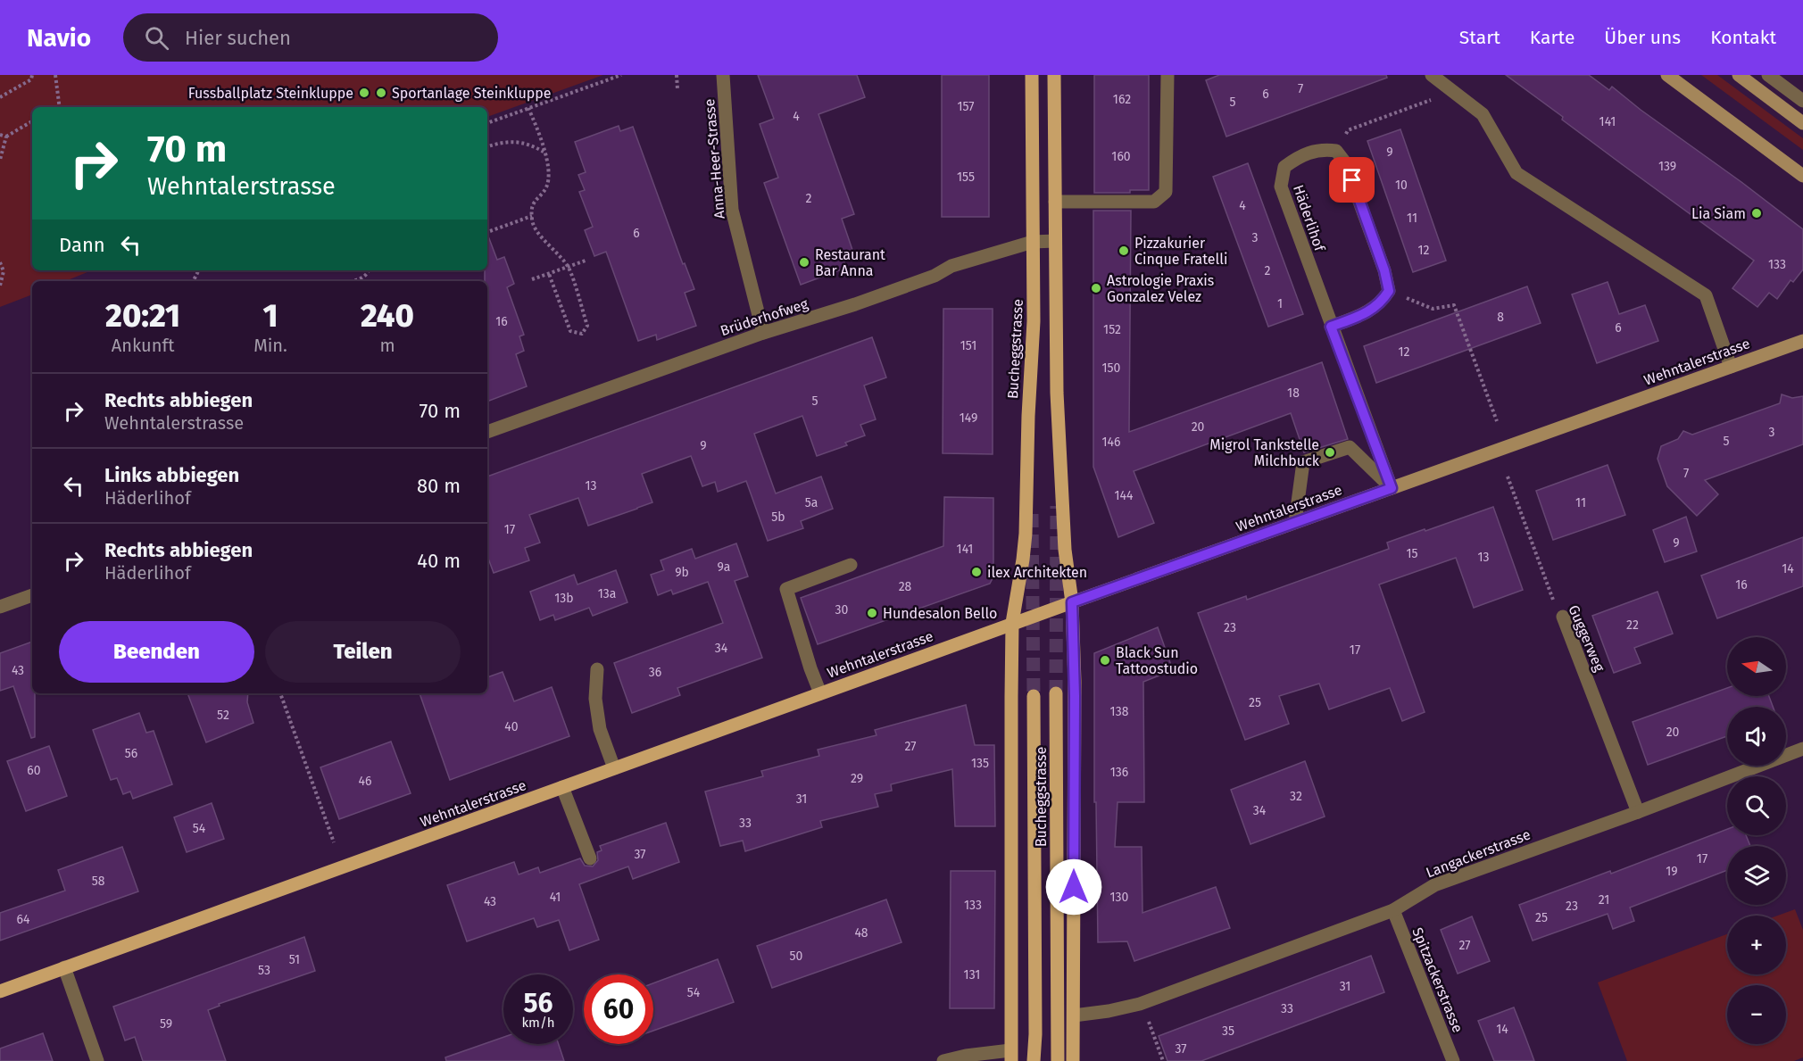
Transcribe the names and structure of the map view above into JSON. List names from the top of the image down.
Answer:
{
  "streets": {
    "main road": ["Bucheggstrasse", "Wehntalerstrasse"],
    "street": [
      "Anna-Heer-Strasse",
      "Häderlihof",
      "Brüderhofweg",
      "Guggerweg",
      "Langackerstrasse",
      "Spitzackerstrasse"
    ]
  },
  "crossings": [
    ["Anna-Heer-Strasse", "Brüderhofweg"],
    ["Häderlihof", "Wehntalerstrasse"],
    ["Brüderhofweg", "Bucheggstrasse"],
    ["Bucheggstrasse", "Wehntalerstrasse"],
    ["Guggerweg", "Langackerstrasse"],
    ["Langackerstrasse", "Spitzackerstrasse"]
  ],
  "places": [
    "Fussballplatz Steinkluppe",
    "Sportanlage Steinkluppe",
    "Lia Siam",
    "Pizzakurier Cinque Fratelli",
    "Restaurant Bar Anna",
    "Astrologie Praxis Gonzalez Velez",
    "Migrol Tankstelle Milchbuck",
    "ilex Architekten",
    "Hundesalon Bello",
    "Black Sun Tattoostudio"
  ],
  "house_numbers": [
    "7",
    "6",
    "162",
    "5",
    "157",
    "4",
    "141",
    "9",
    "160",
    "139",
    "155",
    "10",
    "2",
    "4",
    "11",
    "6",
    "3",
    "12",
    "133",
    "2",
    "1",
    "8",
    "16",
    "6",
    "152",
    "151",
    "12",
    "150",
    "18",
    "5",
    "149",
    "20",
    "3",
    "5",
    "146",
    "9",
    "7",
    "13",
    "144",
    "5a",
    "11",
    "5b",
    "17",
    "9",
    "141",
    "15",
    "13",
    "9a",
    "14",
    "9b",
    "16",
    "28",
    "13a",
    "13b",
    "30",
    "22",
    "23",
    "34",
    "17",
    "43",
    "36",
    "25",
    "138",
    "52",
    "40",
    "20",
    "27",
    "56",
    "135",
    "60",
    "136",
    "29",
    "46",
    "32",
    "31",
    "34",
    "33",
    "54",
    "37",
    "17",
    "19",
    "58",
    "41",
    "130",
    "21",
    "43",
    "133",
    "23",
    "25",
    "64",
    "48",
    "27",
    "50",
    "51",
    "53",
    "131",
    "31",
    "54",
    "33",
    "59",
    "14",
    "35",
    "37"
  ],
  "north": "left",
  "page": {
    "header": "Navio",
    "search": "Hier suchen",
    "nav": [
      "Start",
      "Karte",
      "Über uns",
      "Kontakt"
    ],
    "turn": ["70 m", "Wehntalerstrasse"],
    "then": "Dann",
    "eta": [
      "20:21",
      "Ankunft",
      "1",
      "Min.",
      "240",
      "m"
    ],
    "list": [
      {
        "name": "Rechts abbiegen",
        "note": "Wehntalerstrasse",
        "value": "70 m"
      },
      {
        "name": "Links abbiegen",
        "note": "Häderlihof",
        "value": "80 m"
      },
      {
        "name": "Rechts abbiegen",
        "note": "Häderlihof",
        "value": "40 m"
      }
    ],
    "buttons": ["Beenden", "Teilen"],
    "map_buttons": ["+", "−"],
    "speed": "56 km/h",
    "limit": "60"
  }
}
